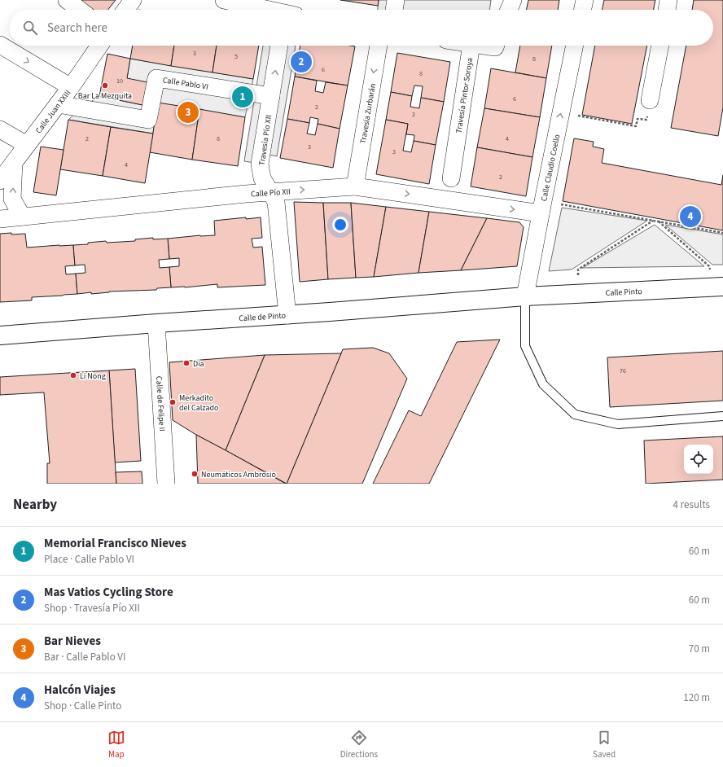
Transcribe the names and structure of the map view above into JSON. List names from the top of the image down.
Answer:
{
  "streets": {
    "street": [
      "Calle Pablo VI",
      "Travesía Pintor Soroya",
      "Calle Juan XXIII",
      "Travesía Zurbarán",
      "Travesía Pío XII",
      "Calle Claudio Coello",
      "Calle Pío XII",
      "Calle Pinto",
      "Calle de Pinto",
      "Calle de Felipe II"
    ]
  },
  "crossings": [
    ["Calle Pablo VI", "Calle Juan XXIII"],
    ["Calle Pablo VI", "Travesía Pío XII"],
    ["Travesía Zurbarán", "Calle Pío XII"],
    ["Travesía Pío XII", "Calle Pío XII"],
    ["Travesía Pío XII", "Calle de Pinto"],
    ["Calle Claudio Coello", "Calle Pío XII"],
    ["Calle Claudio Coello", "Calle Pinto"],
    ["Calle Claudio Coello", "Calle de Pinto"],
    ["Calle Pinto", "Calle de Pinto"],
    ["Calle de Pinto", "Calle de Felipe II"]
  ],
  "one_way": ["Travesía Zurbarán", "Calle Claudio Coello", "Calle Pío XII"],
  "places": [
    "Bar La Mezquita",
    "Dia",
    "Li Nong",
    "Merkadito del Calzado",
    "Neumáticos Ambrosio"
  ],
  "house_numbers": [
    "3",
    "5",
    "8",
    "6",
    "8",
    "10",
    "6",
    "2",
    "2",
    "2",
    "8",
    "4",
    "3",
    "3",
    "4",
    "2",
    "76"
  ],
  "page": {
    "search": "Search here",
    "pins": [
      "2",
      "1",
      "3",
      "4"
    ],
    "heading": ["Nearby", "4 results"],
    "list": [
      {
        "mark": "1",
        "name": "Memorial Francisco Nieves",
        "note": "Place · Calle Pablo VI",
        "value": "60 m"
      },
      {
        "mark": "2",
        "name": "Mas Vatios Cycling Store",
        "note": "Shop · Travesía Pío XII",
        "value": "60 m"
      },
      {
        "mark": "3",
        "name": "Bar Nieves",
        "note": "Bar · Calle Pablo VI",
        "value": "70 m"
      },
      {
        "mark": "4",
        "name": "Halcón Viajes",
        "note": "Shop · Calle Pinto",
        "value": "120 m"
      }
    ],
    "nav": ["Map", "Directions", "Saved"]
  }
}
